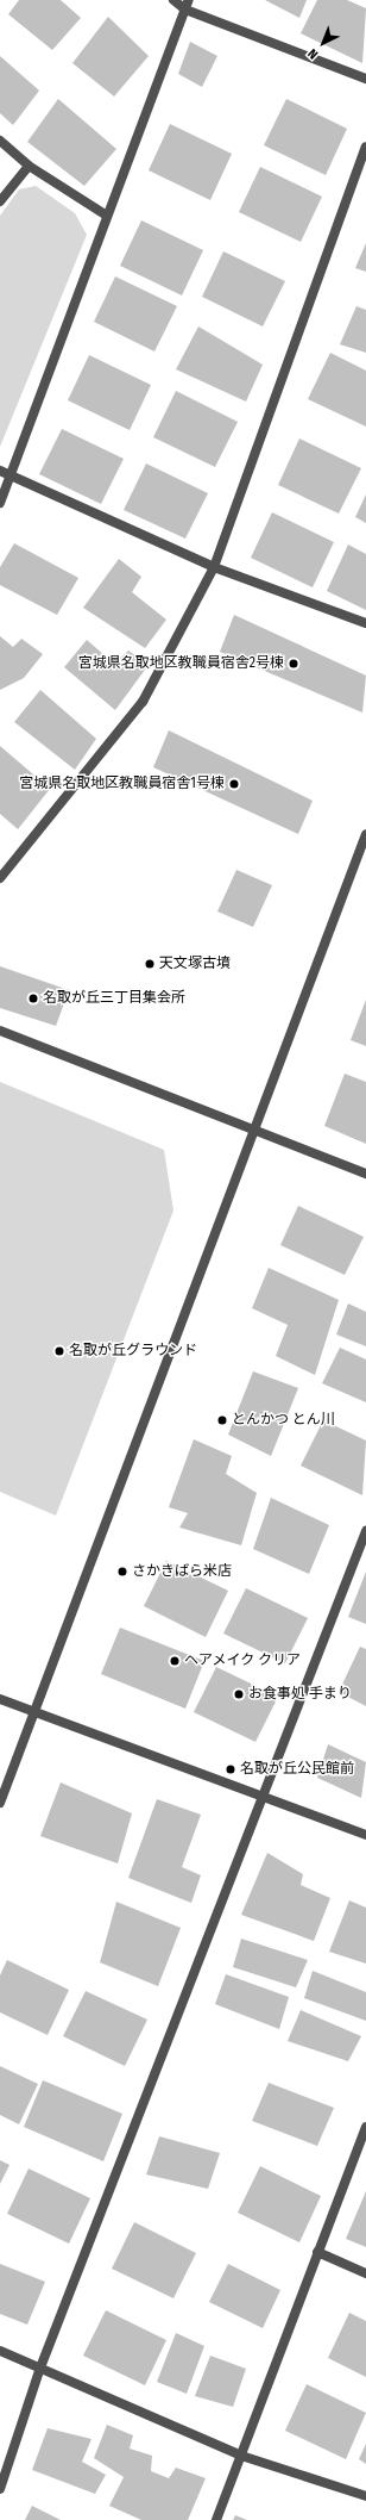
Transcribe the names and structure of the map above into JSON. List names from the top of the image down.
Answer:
{
  "places": [
    "宮城県名取地区教職員宿舎2号棟",
    "宮城県名取地区教職員宿舎1号棟",
    "天文塚古墳",
    "名取が丘三丁目集会所",
    "名取が丘グラウンド",
    "とんかつ とん川",
    "さかきばら米店",
    "ヘアメイク クリア",
    "お食事処 手まり",
    "名取が丘公民館前"
  ],
  "north": "bottom left"
}
